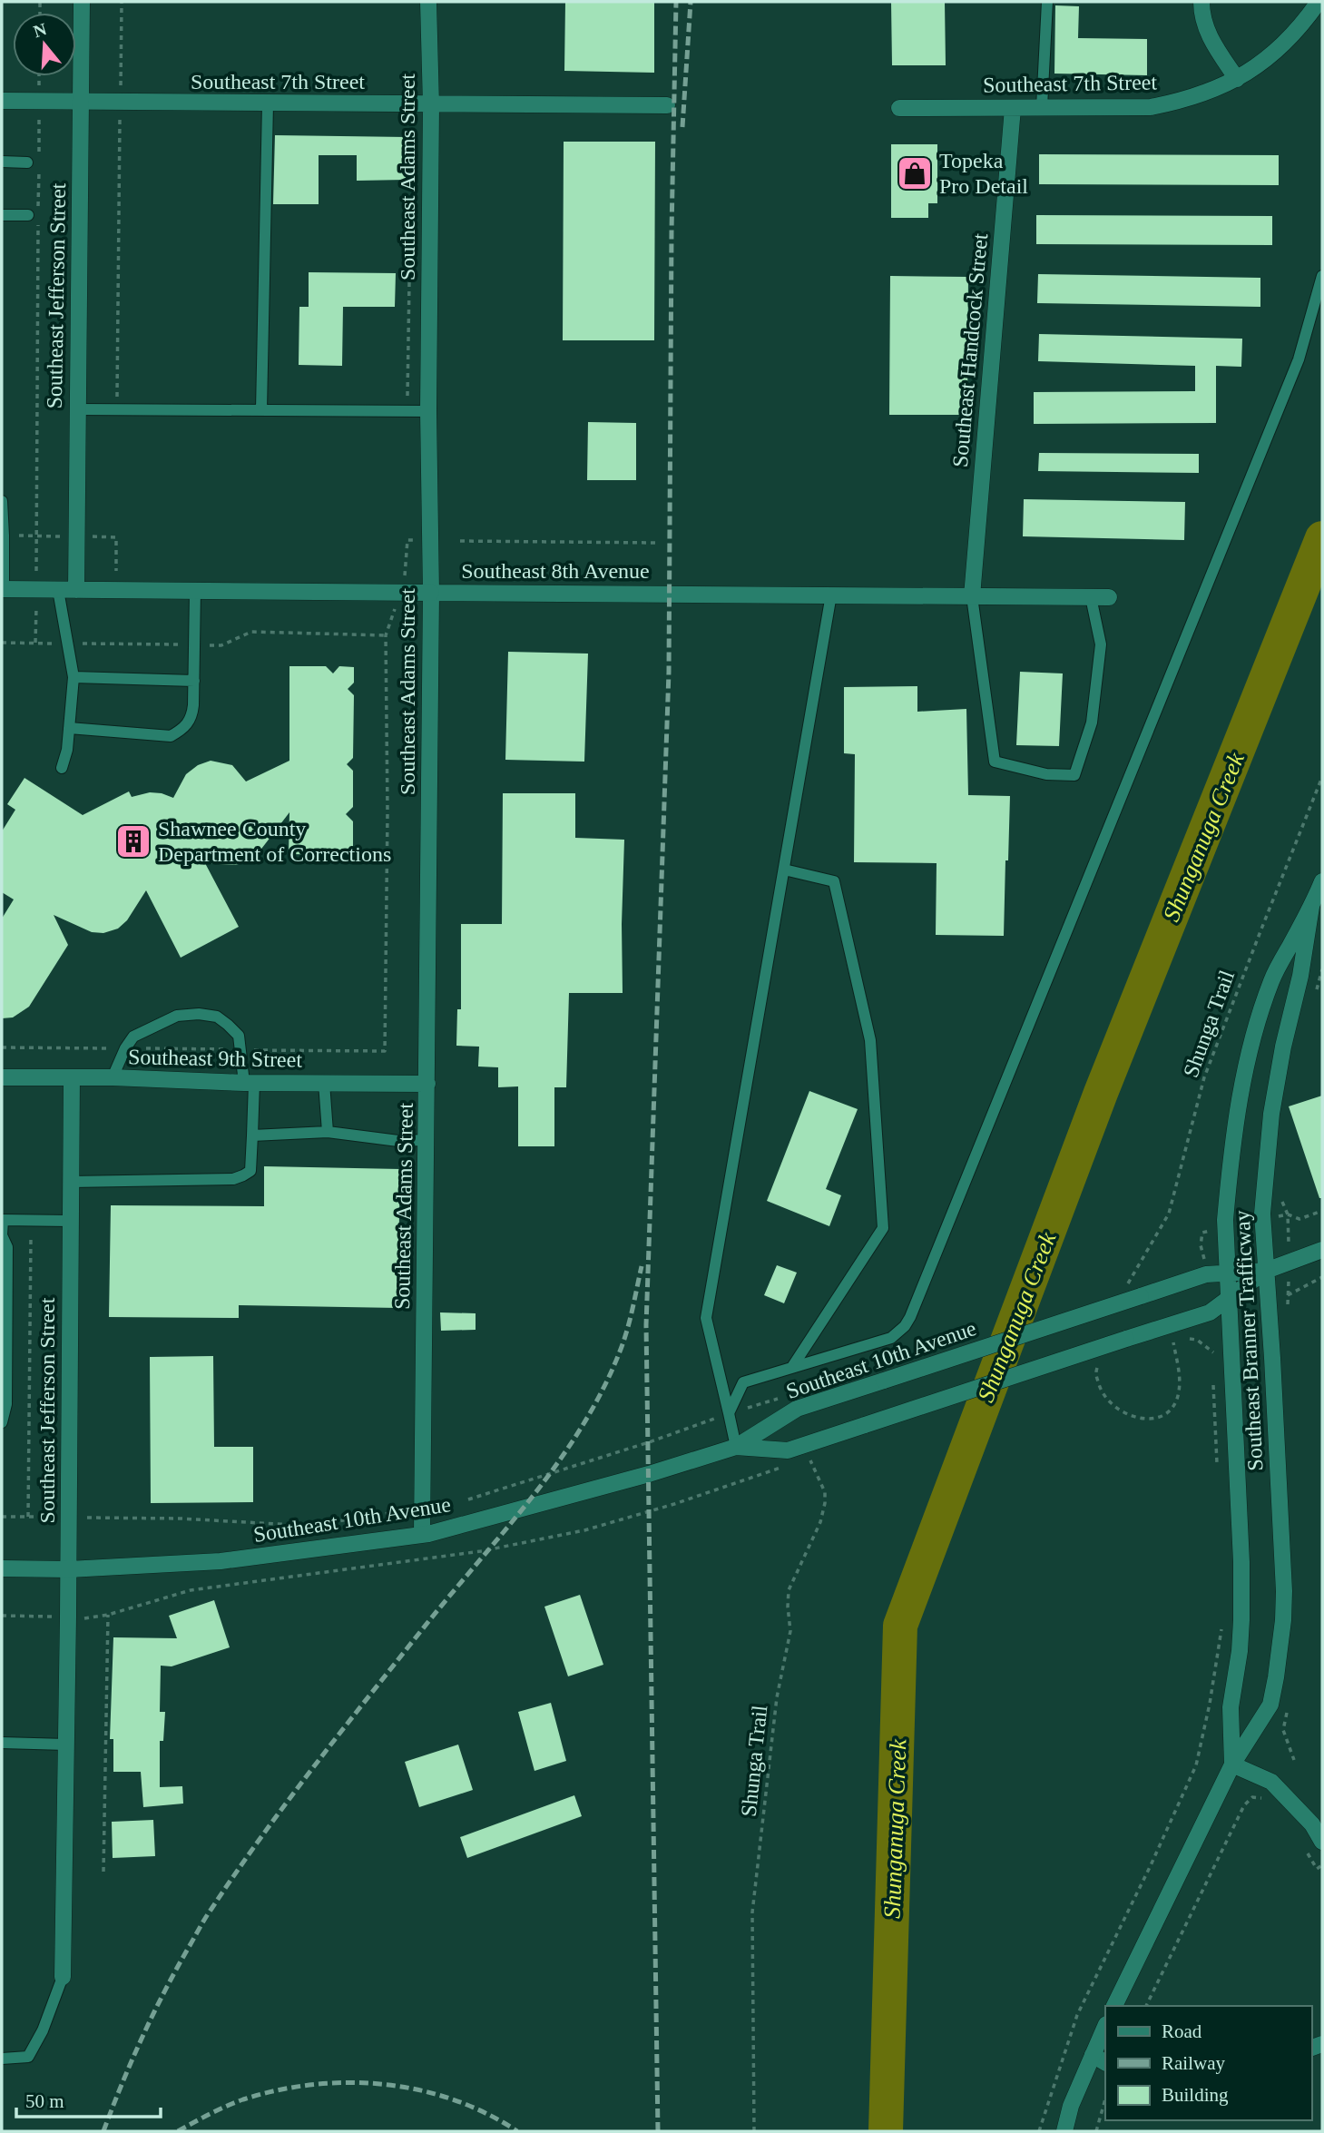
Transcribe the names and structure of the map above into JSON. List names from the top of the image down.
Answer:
{
  "streets": {
    "street": [
      "Southeast 7th Street",
      "Southeast Adams Street",
      "Southeast Jefferson Street",
      "Southeast Handcock Street",
      "Southeast 8th Avenue",
      "Southeast 9th Street",
      "Southeast Branner Trafficway",
      "Southeast 10th Avenue"
    ],
    "path": ["Shunga Trail"]
  },
  "crossings": [
    ["Southeast 7th Street", "Southeast Adams Street"],
    ["Southeast 7th Street", "Southeast Jefferson Street"],
    ["Southeast 7th Street", "Southeast Handcock Street"],
    ["Southeast Adams Street", "Southeast 8th Avenue"],
    ["Southeast Adams Street", "Southeast 9th Street"],
    ["Southeast Adams Street", "Southeast 10th Avenue"],
    ["Southeast Jefferson Street", "Southeast 8th Avenue"],
    ["Southeast Jefferson Street", "Southeast 9th Street"],
    ["Southeast Jefferson Street", "Southeast 10th Avenue"],
    ["Southeast Handcock Street", "Southeast 8th Avenue"],
    ["Southeast Branner Trafficway", "Southeast 10th Avenue"]
  ],
  "water": ["Shunganuga Creek"],
  "places": {
    "shop": ["Topeka Pro Detail"],
    "building": ["Shawnee County Department of Corrections"]
  },
  "legend": ["Road", "Railway", "Building"],
  "scale_bar": "50 m",
  "north": "top"
}
